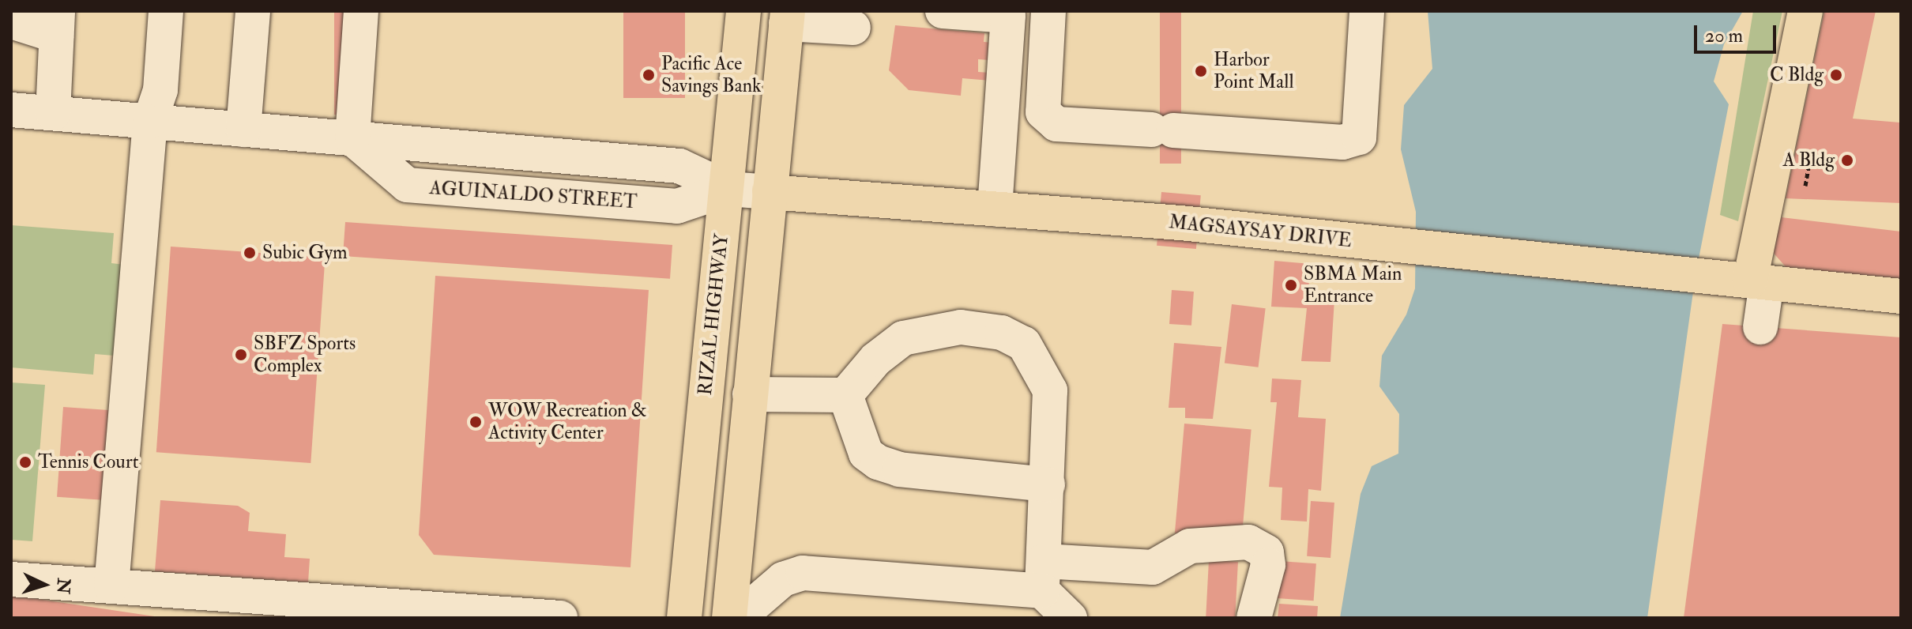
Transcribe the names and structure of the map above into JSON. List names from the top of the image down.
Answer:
{
  "streets": {
    "main road": ["MAGSAYSAY DRIVE", "RIZAL HIGHWAY"],
    "street": ["AGUINALDO STREET"]
  },
  "crossings": [
    ["AGUINALDO STREET", "MAGSAYSAY DRIVE"],
    ["AGUINALDO STREET", "RIZAL HIGHWAY"]
  ],
  "places": [
    "Harbor Point Mall",
    "Pacific Ace Savings Bank",
    "C Bldg",
    "A Bldg",
    "Subic Gym",
    "SBMA Main Entrance",
    "SBFZ Sports Complex",
    "WOW Recreation & Activity Center",
    "Tennis Court"
  ],
  "scale_bar": "20 m",
  "north": "right"
}
